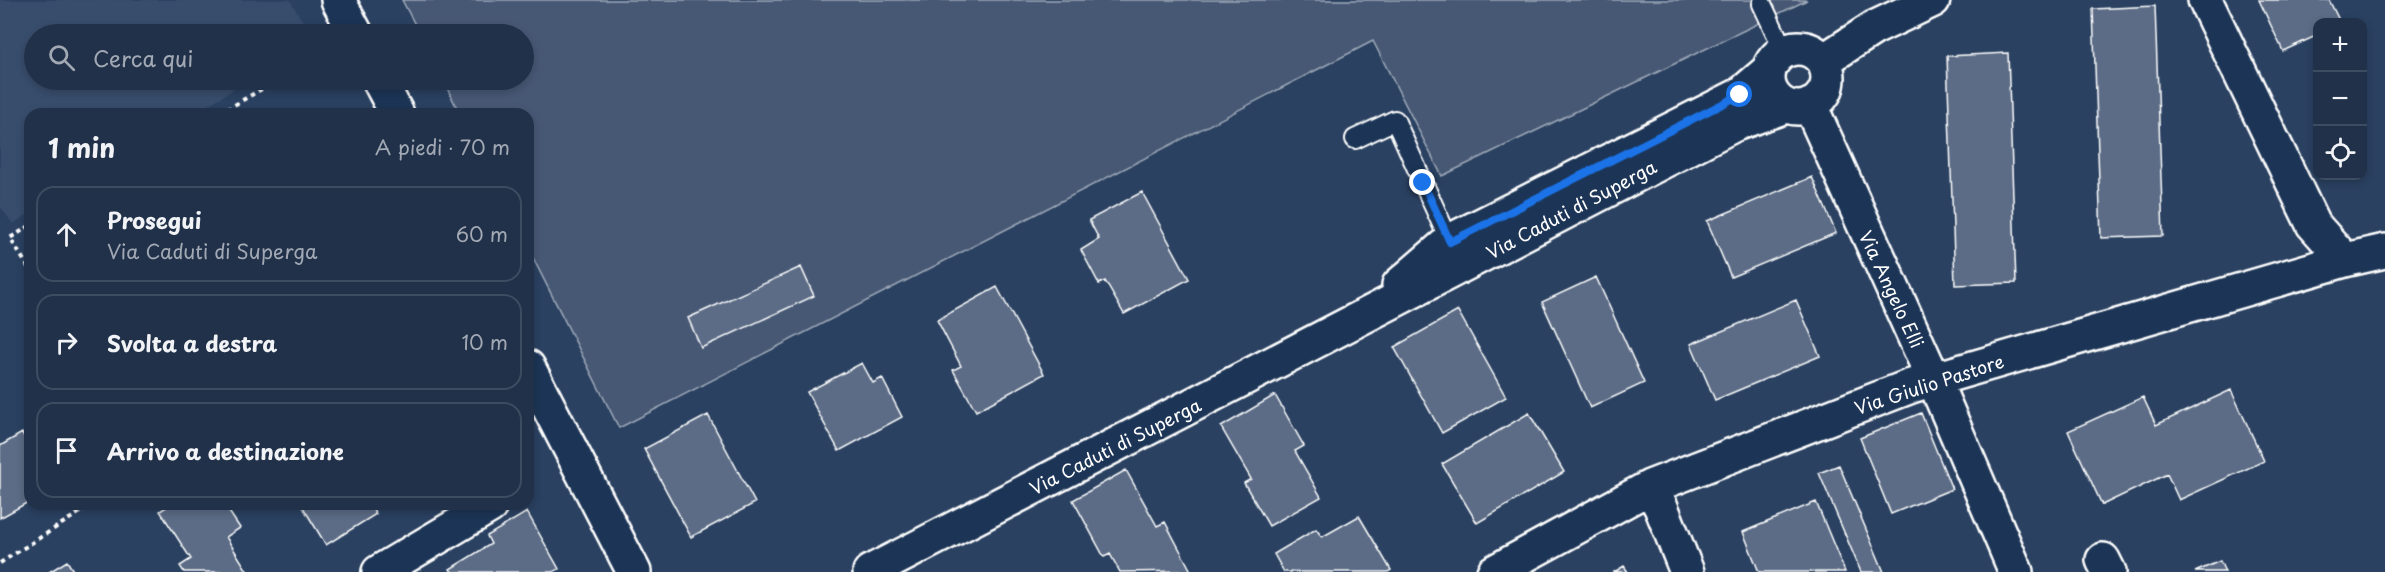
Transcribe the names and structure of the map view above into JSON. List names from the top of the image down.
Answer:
{
  "streets": {
    "street": ["Via Caduti di Superga", "Via Angelo Elli", "Via Giulio Pastore"]
  },
  "crossings": [
    ["Via Caduti di Superga", "Via Angelo Elli"],
    ["Via Angelo Elli", "Via Giulio Pastore"]
  ],
  "page": {
    "map_buttons": ["+", "−"],
    "search": "Cerca qui",
    "heading": ["1 min", "A piedi · 70 m"],
    "list": [
      ["Prosegui", "Via Caduti di Superga", "60 m"],
      ["Svolta a destra", "10 m"],
      "Arrivo a destinazione"
    ]
  }
}
